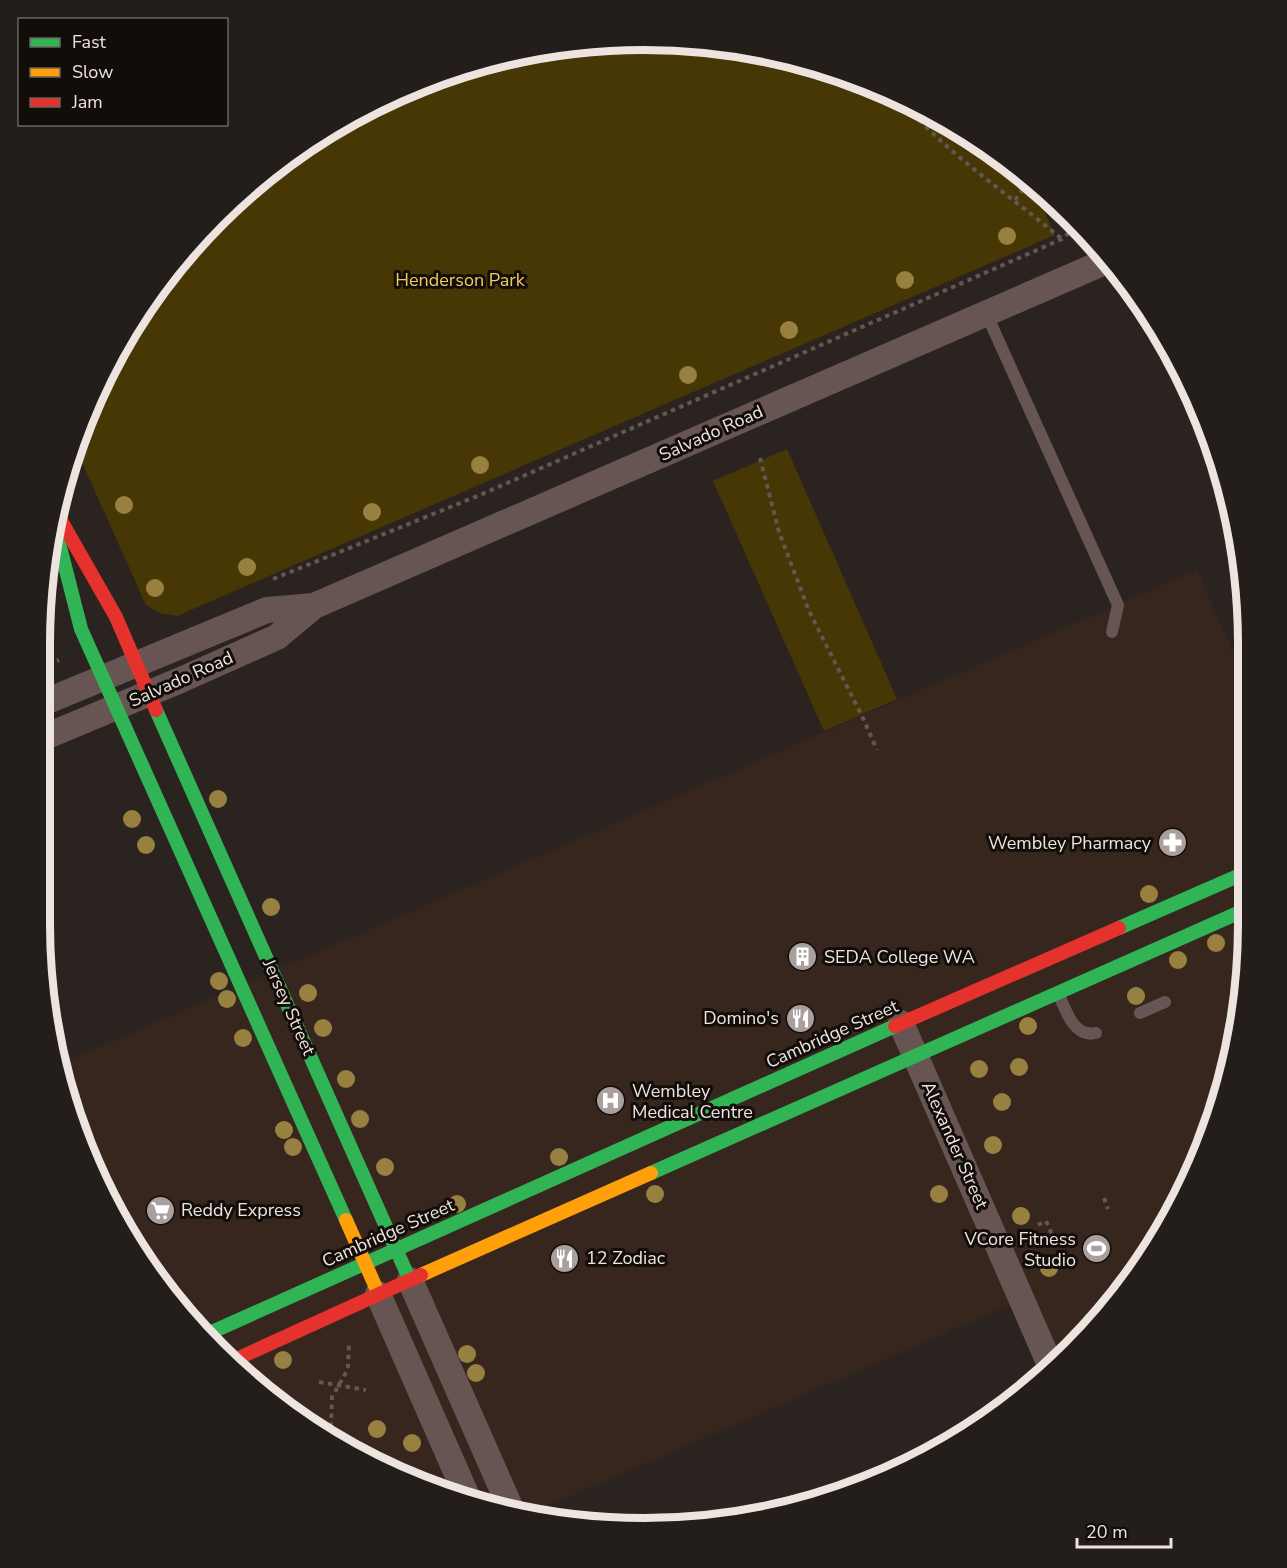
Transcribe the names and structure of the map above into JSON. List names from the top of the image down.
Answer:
{
  "streets": {
    "main road": ["Jersey Street", "Cambridge Street"],
    "street": ["Salvado Road", "Alexander Street"]
  },
  "crossings": [
    ["Salvado Road", "Jersey Street"],
    ["Jersey Street", "Cambridge Street"],
    ["Cambridge Street", "Alexander Street"]
  ],
  "parks": ["Henderson Park"],
  "places": {
    "pharmacy": ["Wembley Pharmacy"],
    "building": ["SEDA College WA"],
    "restaurant": ["Domino's", "12 Zodiac"],
    "hospital": ["Wembley Medical Centre"],
    "supermarket": ["Reddy Express"],
    "sports": ["VCore Fitness Studio"]
  },
  "legend": ["Fast", "Slow", "Jam"],
  "scale_bar": "20 m"
}
